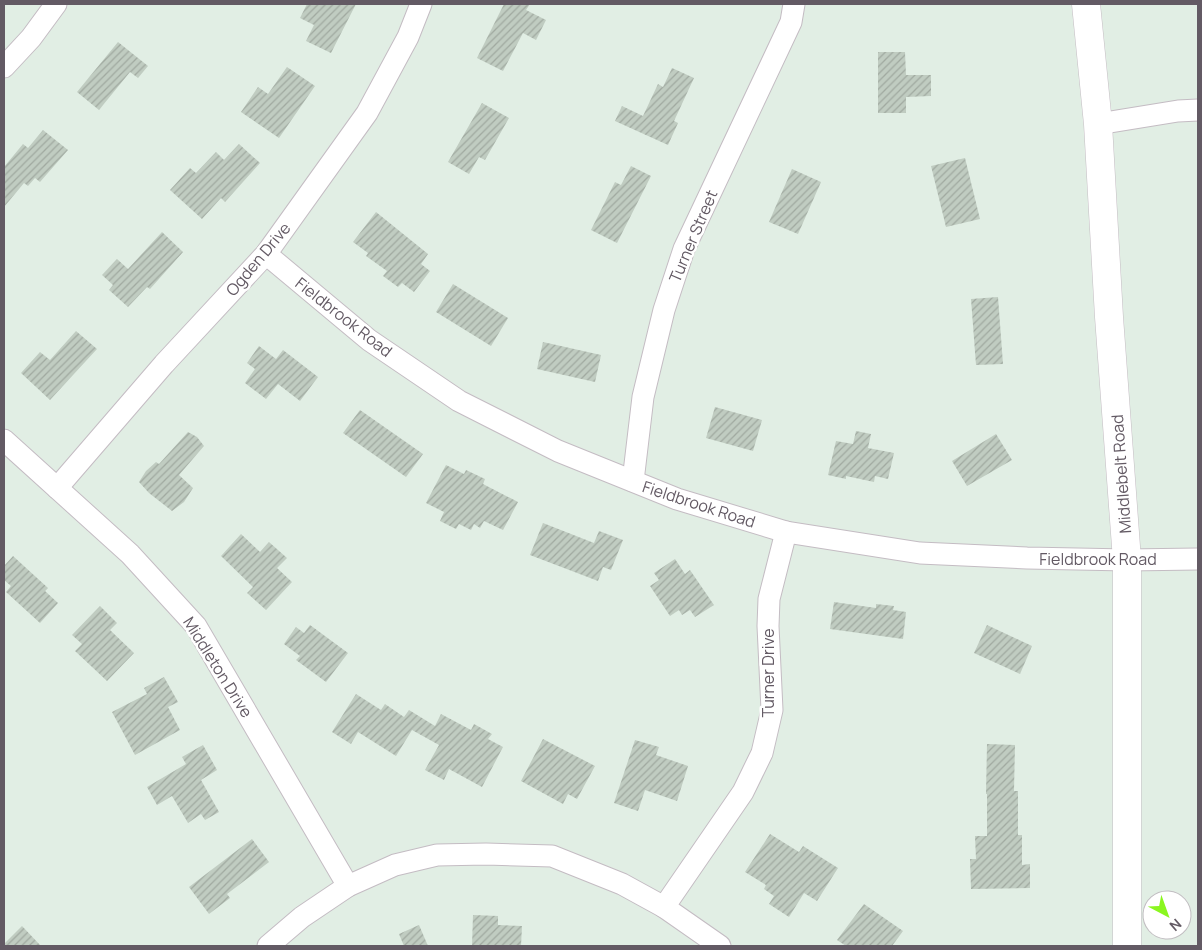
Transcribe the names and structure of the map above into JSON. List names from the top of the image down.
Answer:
{
  "streets": {
    "street": [
      "Turner Street",
      "Ogden Drive",
      "Fieldbrook Road",
      "Middlebelt Road",
      "Middleton Drive",
      "Turner Drive"
    ]
  },
  "crossings": [
    ["Turner Street", "Fieldbrook Road"],
    ["Ogden Drive", "Fieldbrook Road"],
    ["Ogden Drive", "Middleton Drive"],
    ["Fieldbrook Road", "Middlebelt Road"],
    ["Fieldbrook Road", "Turner Drive"]
  ],
  "north": "bottom right"
}
